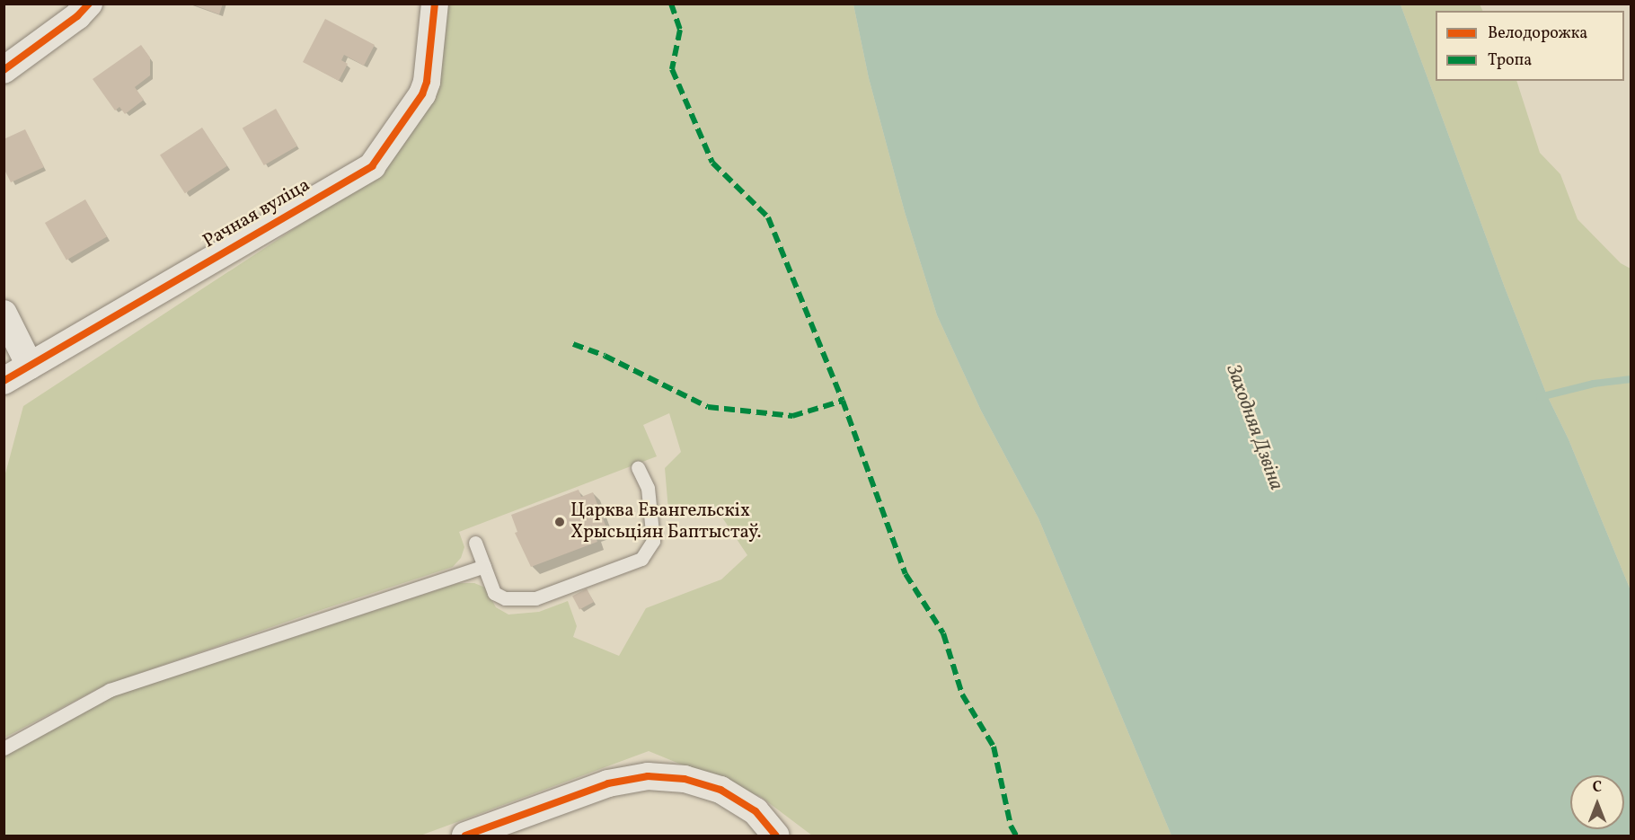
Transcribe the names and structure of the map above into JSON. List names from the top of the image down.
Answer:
{
  "streets": {
    "street": ["Рачная вуліца"]
  },
  "water": ["Заходняя Дзвіна"],
  "places": ["Царква Евангельскіх Хрысьціян Баптыстаў."],
  "legend": ["Велодорожка", "Тропа"],
  "north": "top"
}
